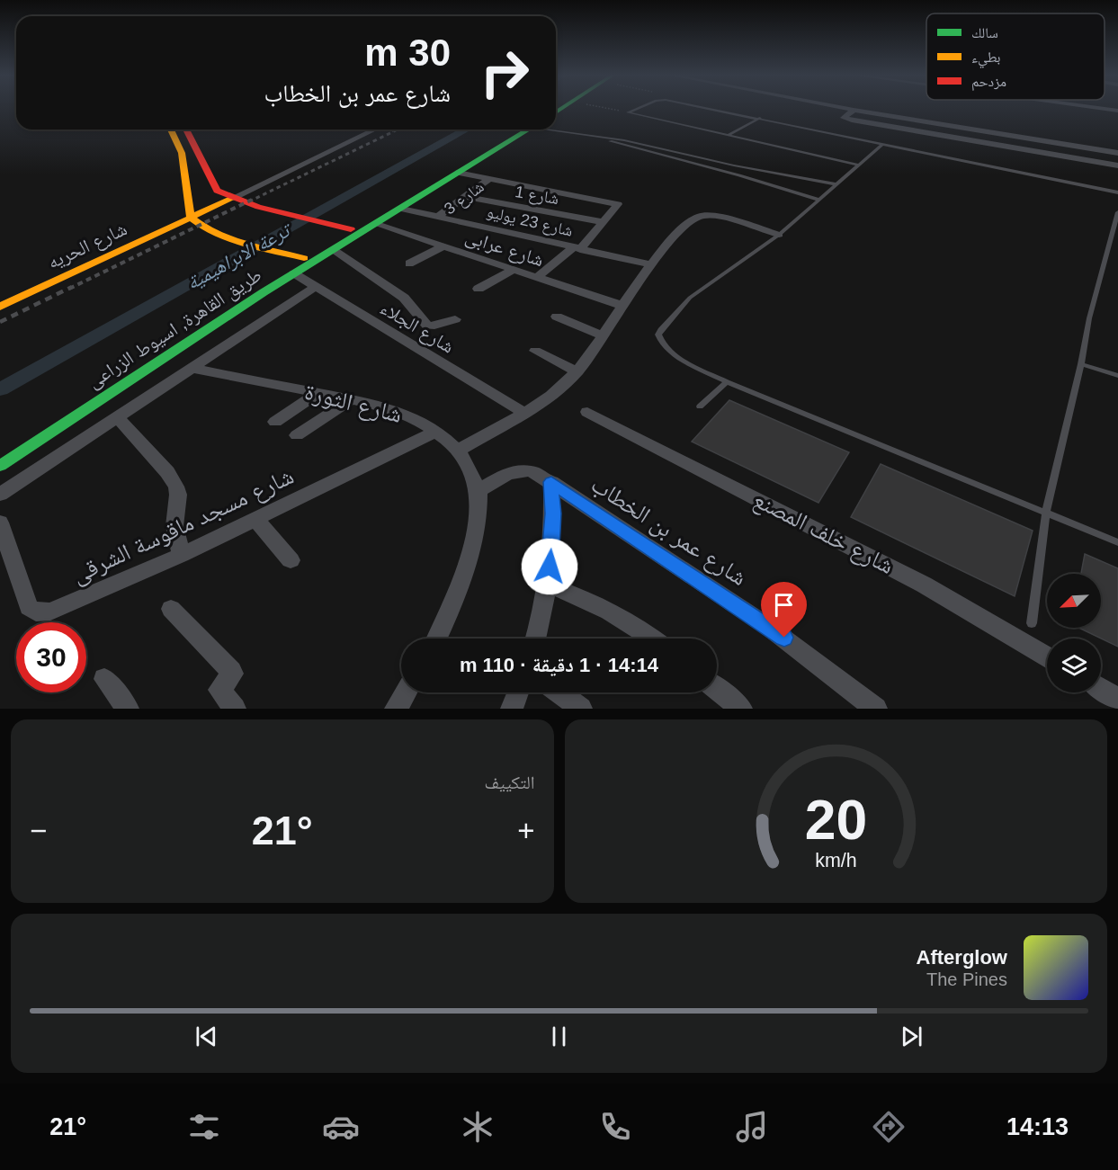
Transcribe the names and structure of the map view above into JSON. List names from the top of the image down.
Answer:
{
  "streets": {
    "main road": ["شارع الحريه", "طريق القاهرة, اسيوط الزراعى"],
    "street": [
      "شارع 1",
      "شارع 3",
      "شارع 23 يوليو",
      "شارع عرابى",
      "شارع الجلاء",
      "شارع الثورة",
      "شارع مسجد ماقوسة الشرقى",
      "شارع عمر بن الخطاب",
      "شارع خلف المصنع"
    ]
  },
  "crossings": [
    ["شارع 1", "شارع 3"],
    ["شارع 3", "شارع 23 يوليو"],
    ["شارع 23 يوليو", "طريق القاهرة, اسيوط الزراعى"],
    ["شارع عرابى", "طريق القاهرة, اسيوط الزراعى"],
    ["شارع الجلاء", "طريق القاهرة, اسيوط الزراعى"],
    ["شارع الثورة", "شارع مسجد ماقوسة الشرقى"],
    ["شارع الثورة", "شارع عمر بن الخطاب"]
  ],
  "water": ["ترعة الابراهيمية"],
  "legend": ["سالك", "بطيء", "مزدحم"],
  "north": "bottom left",
  "page": {
    "turn": ["30 m", "شارع عمر بن الخطاب"],
    "limit": "30",
    "trip": "14:14 · 1 دقيقة · 110 m",
    "tile": "التكييف",
    "heat": ["−", "21°", "+"],
    "song": ["Afterglow", "The Pines"],
    "tabs": ["14:13", "21°"],
    "gauge": ["20", "km/h"]
  }
}
